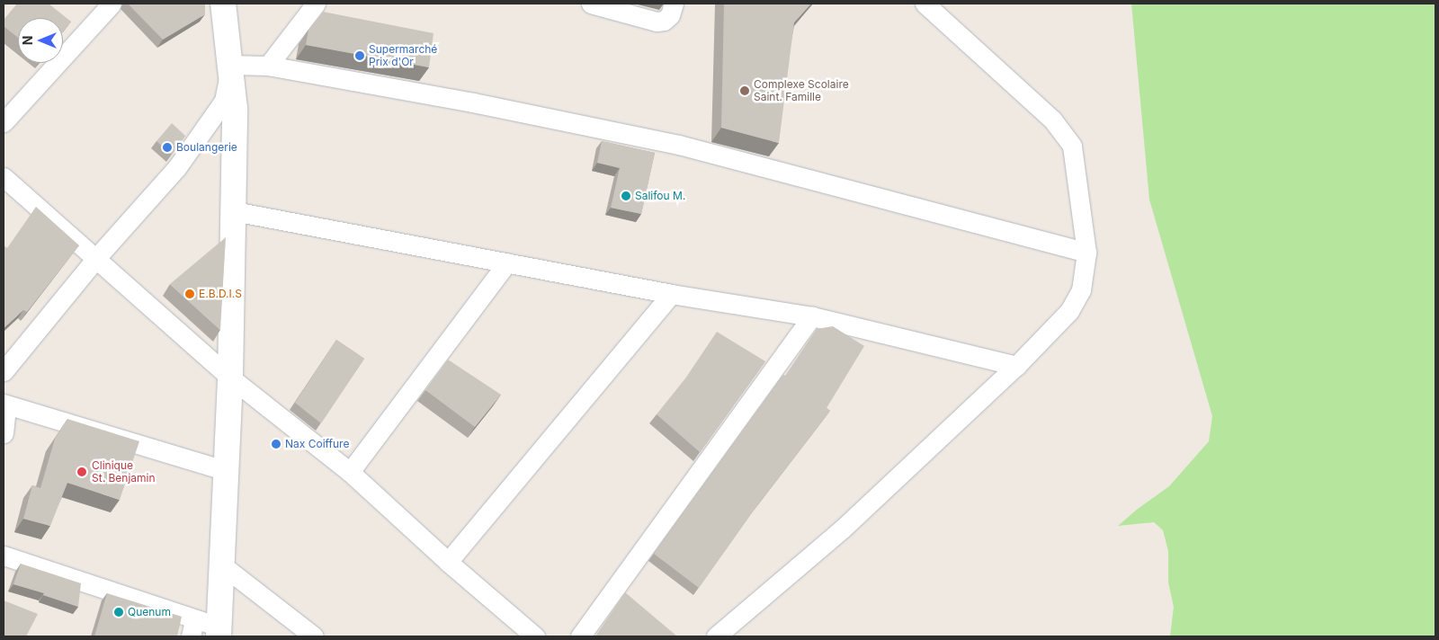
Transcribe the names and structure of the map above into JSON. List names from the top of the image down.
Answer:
{
  "places": [
    "Supermarché Prix d'Or",
    "Complexe Scolaire Saint. Famille",
    "Boulangerie",
    "Salifou M.",
    "E.B.D.I.S",
    "Nax Coiffure",
    "Clinique St. Benjamin",
    "Quenum"
  ],
  "north": "left"
}
